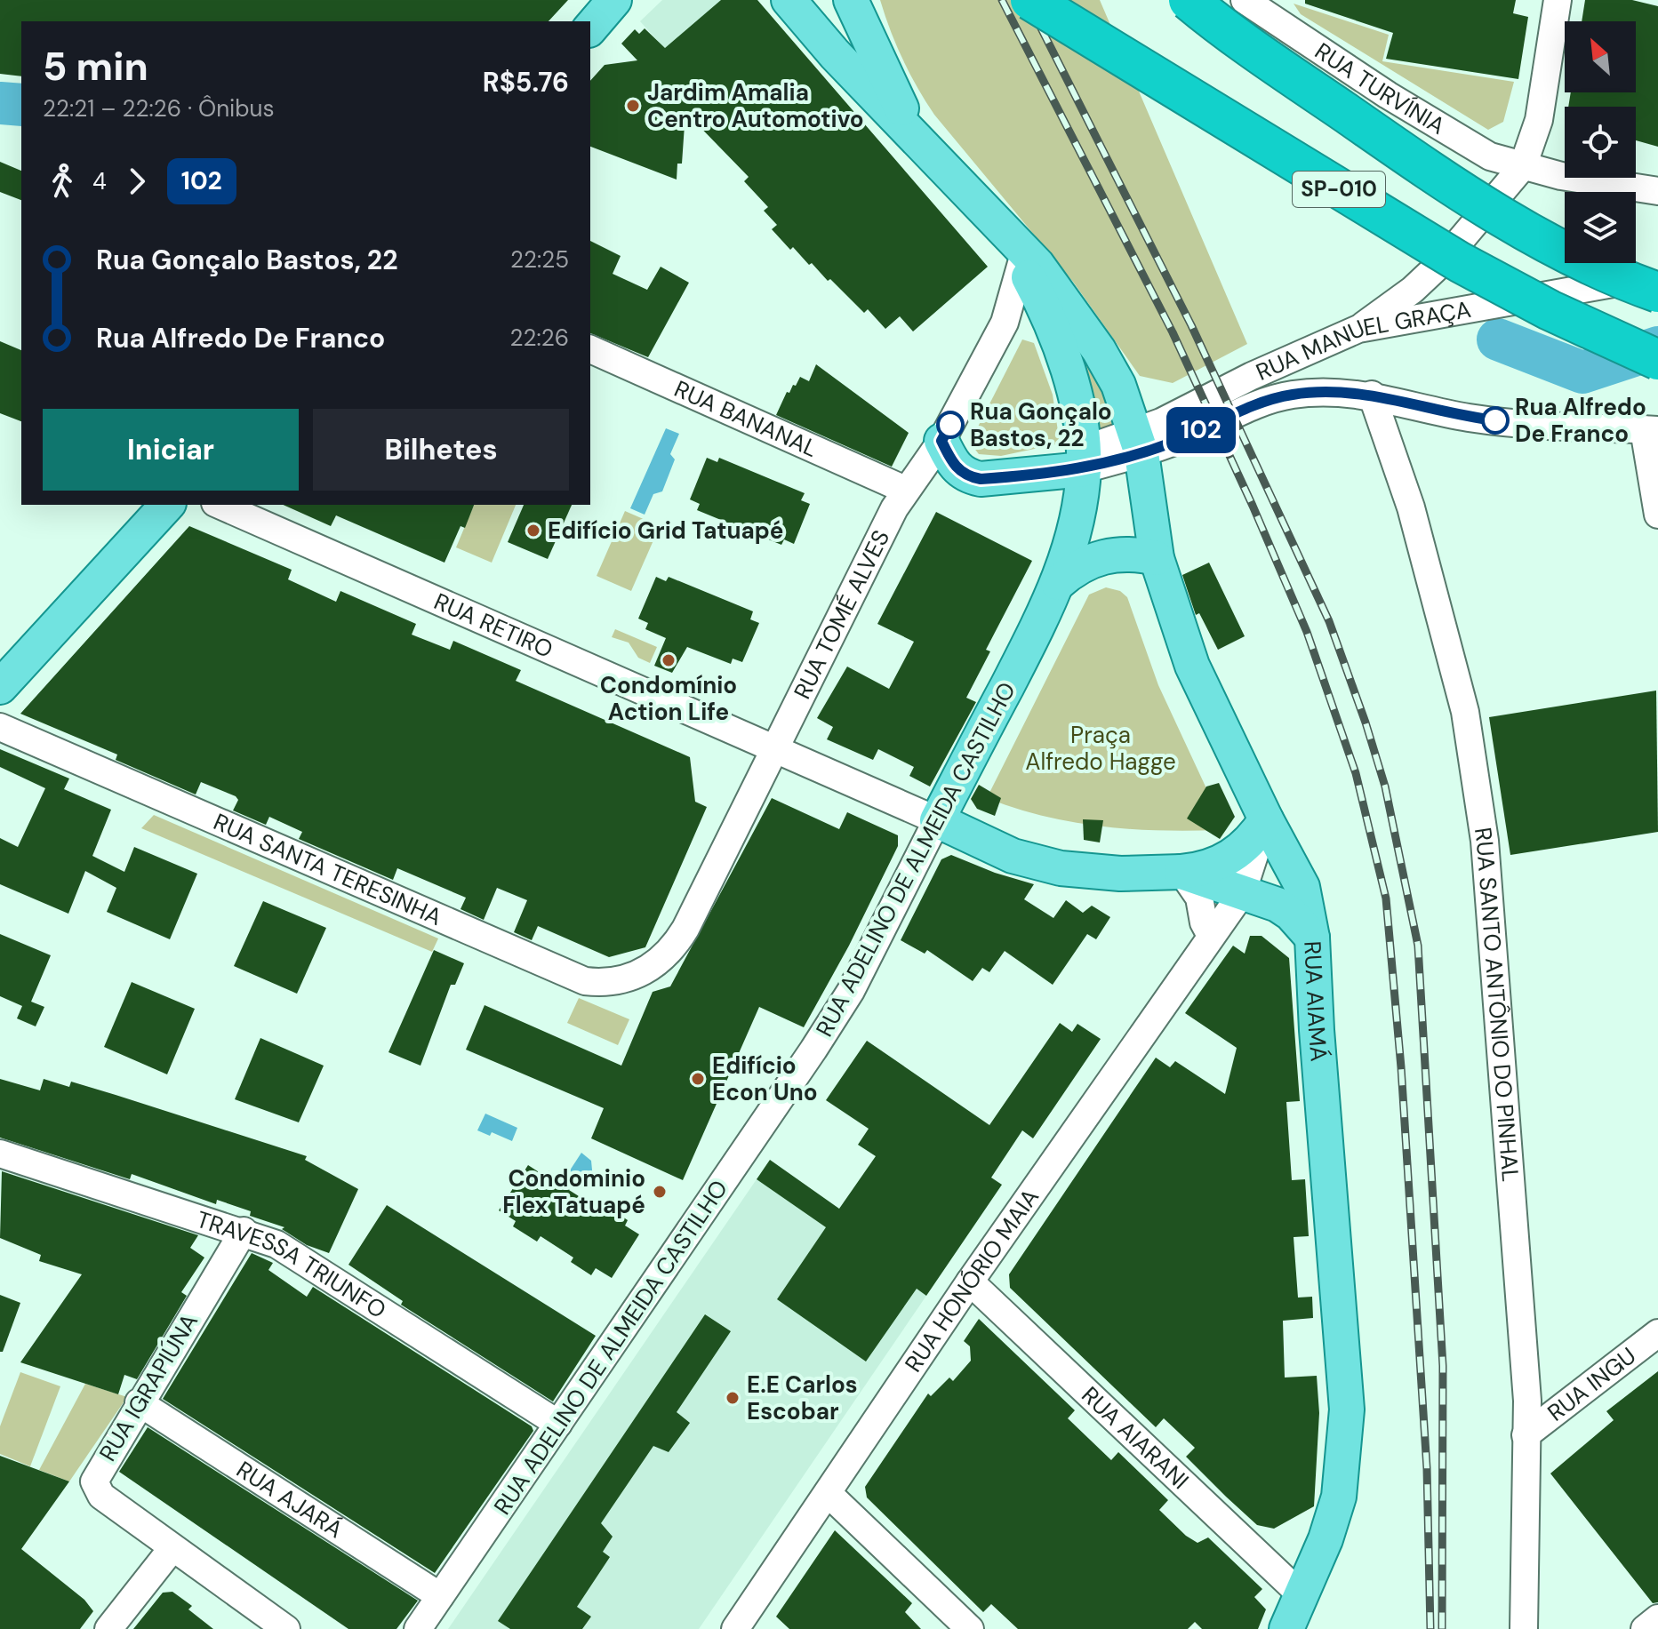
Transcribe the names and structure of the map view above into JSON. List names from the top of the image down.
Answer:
{
  "streets": {
    "highway": ["SP-010"],
    "main road": ["RUA ADELINO DE ALMEIDA CASTILHO", "RUA AIAMÁ"],
    "street": [
      "RUA TURVÍNIA",
      "RUA MANUEL GRAÇA",
      "RUA BANANAL",
      "RUA TOMÉ ALVES",
      "RUA RETIRO",
      "RUA SANTA TERESINHA",
      "RUA SANTO ANTÔNIO DO PINHAL",
      "TRAVESSA TRIUNFO",
      "RUA HONÓRIO MAIA",
      "RUA INGU",
      "RUA IGRAPIÚNA",
      "RUA AIARANI",
      "RUA AJARÁ"
    ]
  },
  "crossings": [
    ["RUA MANUEL GRAÇA", "RUA ADELINO DE ALMEIDA CASTILHO"],
    ["RUA MANUEL GRAÇA", "RUA AIAMÁ"],
    ["RUA BANANAL", "RUA TOMÉ ALVES"],
    ["RUA TOMÉ ALVES", "RUA RETIRO"],
    ["RUA TOMÉ ALVES", "RUA ADELINO DE ALMEIDA CASTILHO"],
    ["RUA TOMÉ ALVES", "RUA SANTA TERESINHA"],
    ["RUA TOMÉ ALVES", "RUA AIAMÁ"],
    ["RUA RETIRO", "RUA ADELINO DE ALMEIDA CASTILHO"],
    ["RUA ADELINO DE ALMEIDA CASTILHO", "RUA AIAMÁ"],
    ["RUA ADELINO DE ALMEIDA CASTILHO", "TRAVESSA TRIUNFO"],
    ["RUA ADELINO DE ALMEIDA CASTILHO", "RUA AJARÁ"],
    ["RUA AIAMÁ", "RUA HONÓRIO MAIA"],
    ["RUA AIAMÁ", "RUA AIARANI"],
    ["RUA SANTO ANTÔNIO DO PINHAL", "RUA INGU"],
    ["TRAVESSA TRIUNFO", "RUA IGRAPIÚNA"],
    ["RUA HONÓRIO MAIA", "RUA AIARANI"],
    ["RUA IGRAPIÚNA", "RUA AJARÁ"]
  ],
  "parks": ["Praça Alfredo Hagge"],
  "places": [
    "Jardim Amalia Centro Automotivo",
    "Rua Alfredo De Franco",
    "Rua Gonçalo Bastos, 22",
    "Edifício Grid Tatuapé",
    "Condomínio Action Life",
    "Edifício Econ Uno",
    "Condominio Flex Tatuapé",
    "E.E Carlos Escobar"
  ],
  "lines": ["bus line 102"],
  "north": "top left",
  "page": {
    "on_map": "102",
    "heading": ["5 min", "22:21 – 22:26 · Ônibus", "R$5.76"],
    "legs": ["4", "102"],
    "list": [
      {
        "name": "Rua Gonçalo Bastos, 22",
        "value": "22:25"
      },
      {
        "name": "Rua Alfredo De Franco",
        "value": "22:26"
      }
    ],
    "buttons": ["Iniciar", "Bilhetes"]
  }
}
